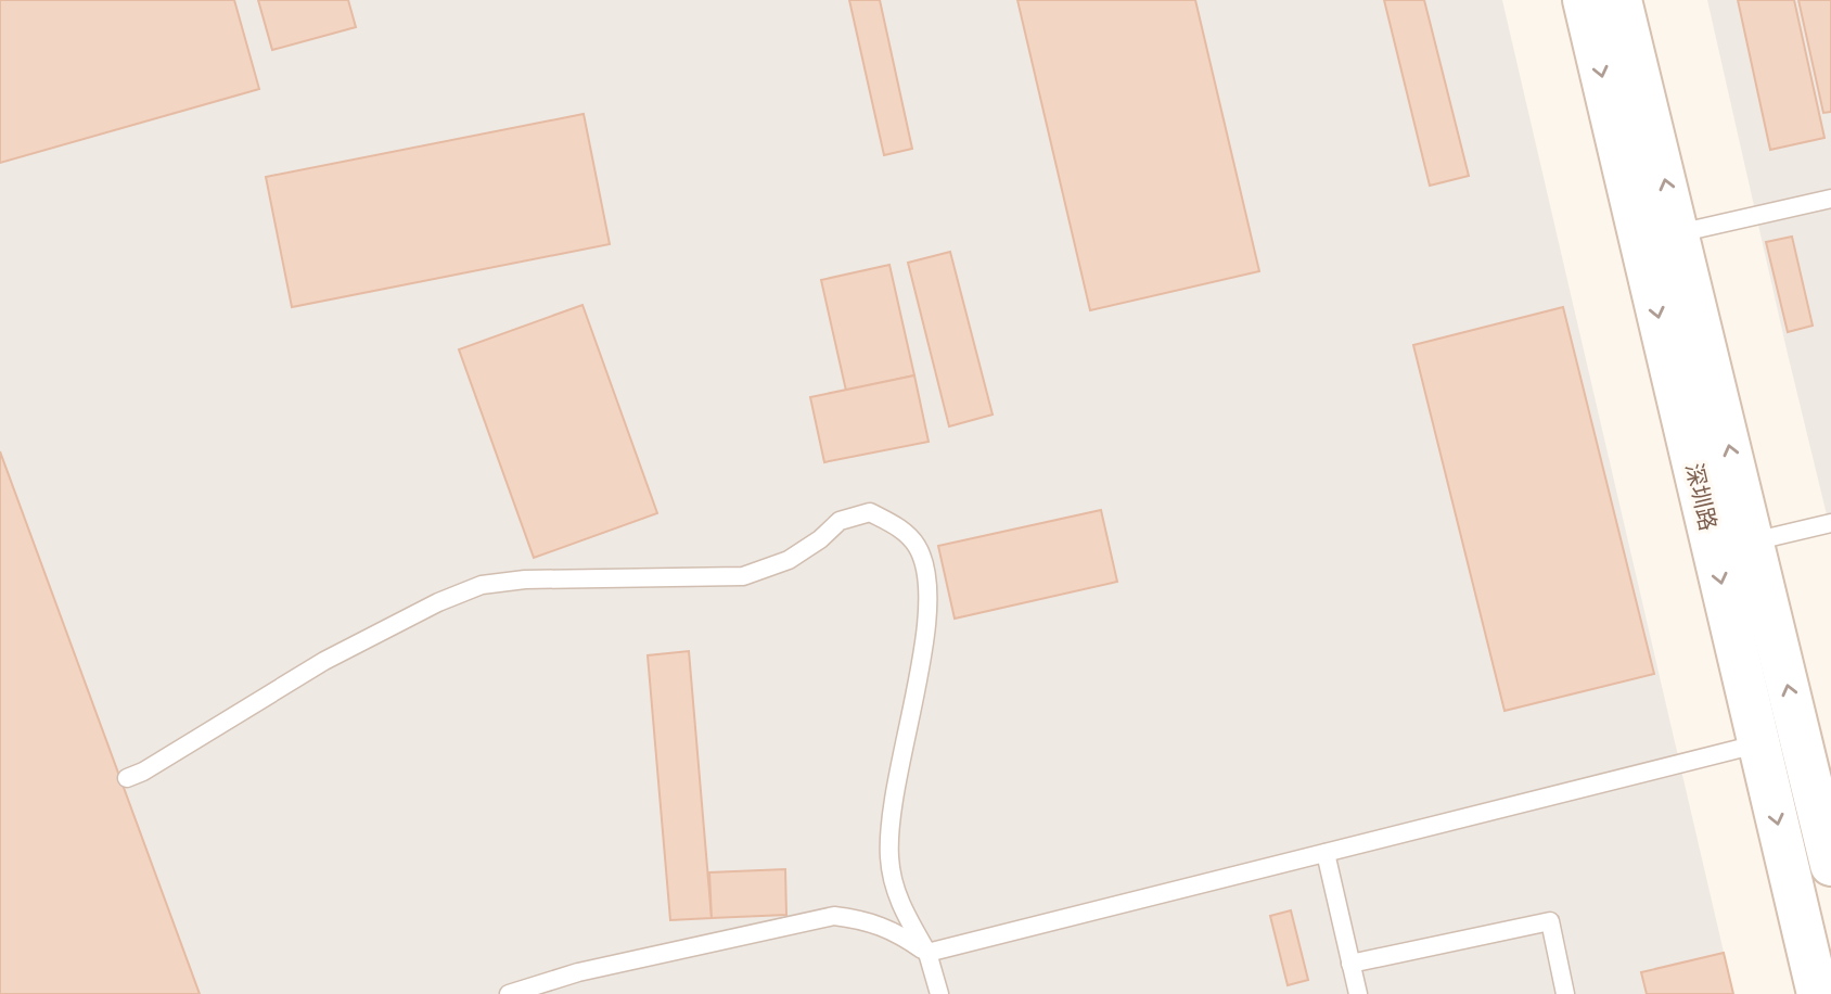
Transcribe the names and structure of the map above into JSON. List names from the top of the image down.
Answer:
{
  "streets": {
    "street": ["深圳路"]
  }
}
